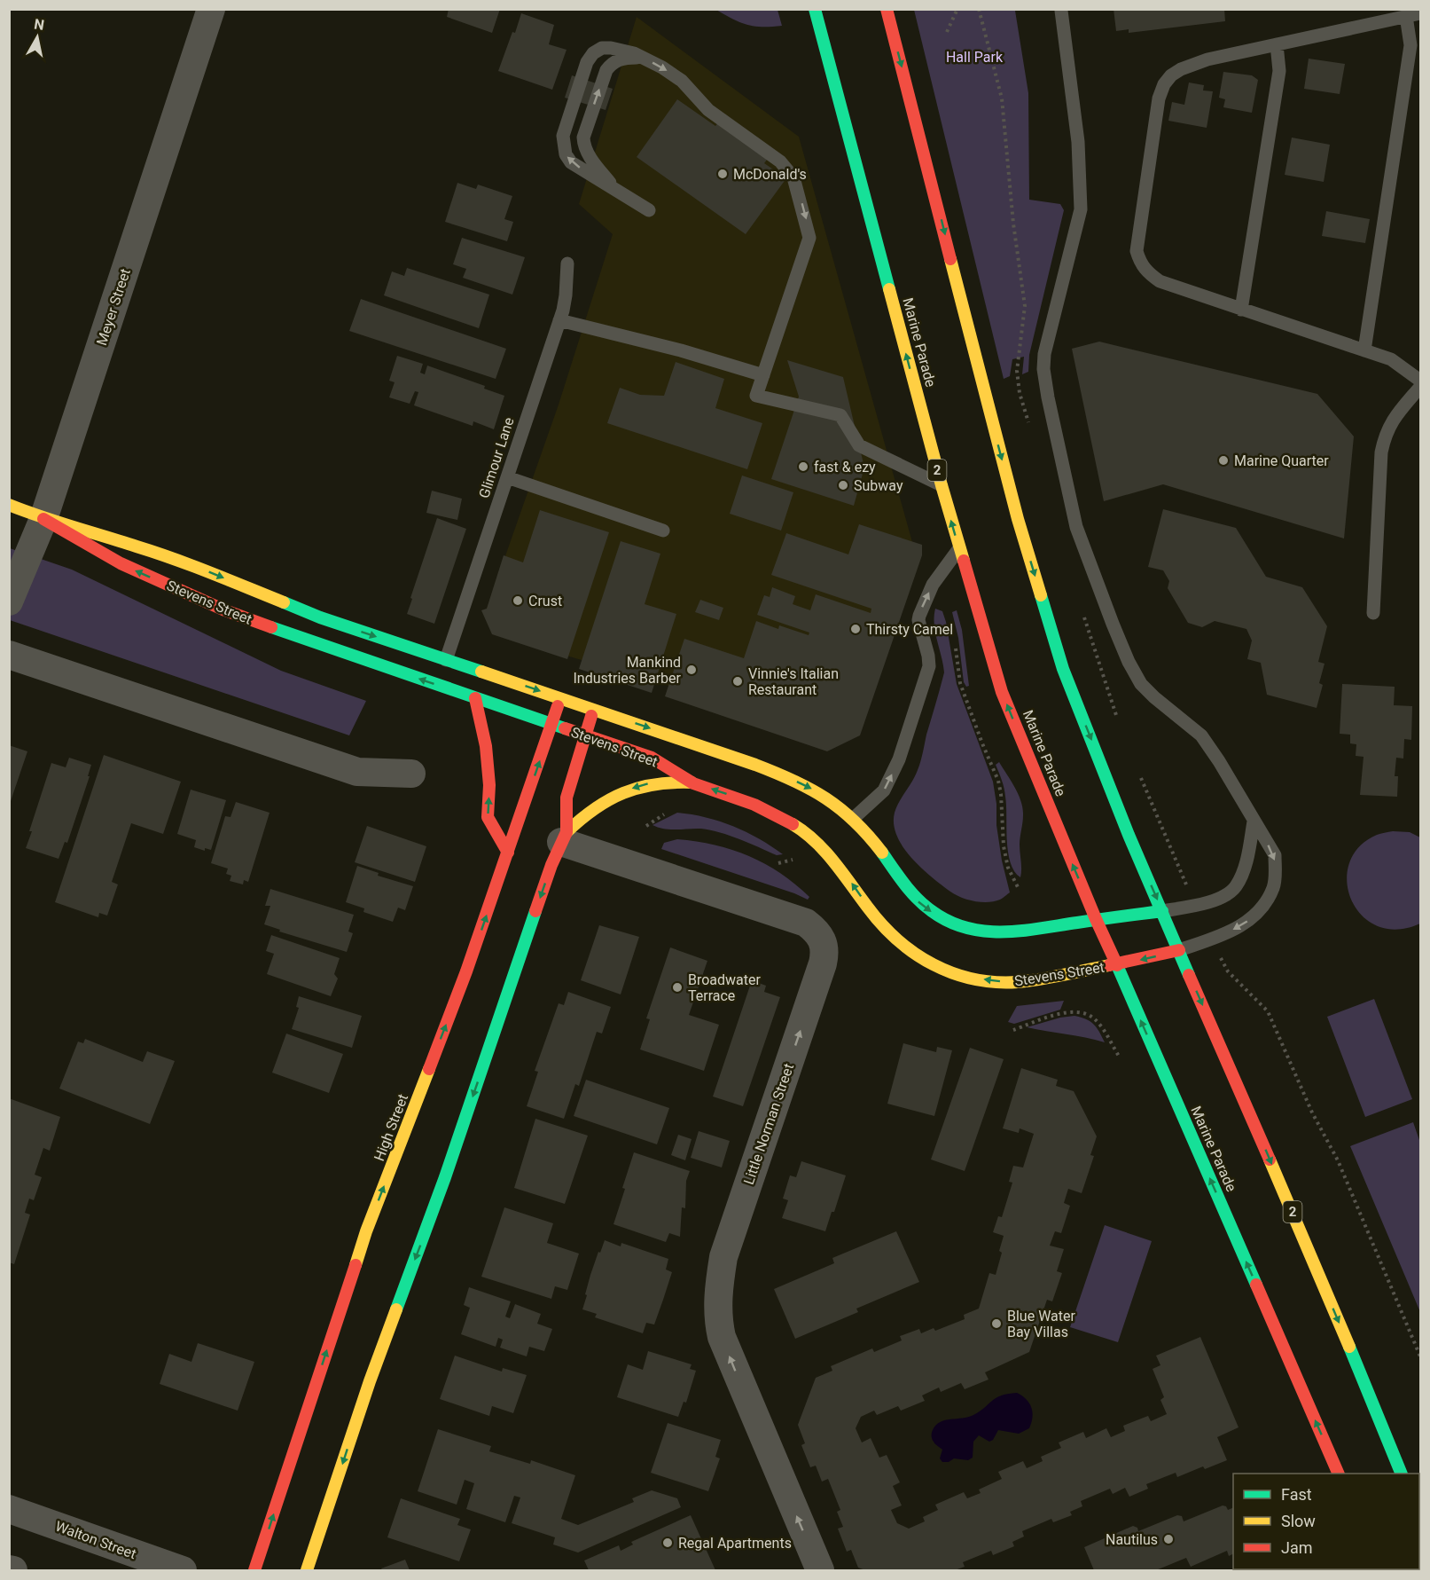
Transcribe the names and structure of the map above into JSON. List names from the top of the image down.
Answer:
{
  "streets": {
    "main road": [
      "Marine Parade",
      "2",
      "Stevens Street",
      "High Street"
    ],
    "street": ["Meyer Street", "Little Norman Street", "Walton Street"],
    "lane": ["Glimour Lane"]
  },
  "crossings": [
    ["Meyer Street", "Stevens Street"],
    ["Marine Parade", "Stevens Street"],
    ["Glimour Lane", "Stevens Street"],
    ["2", "Stevens Street"],
    ["Stevens Street", "High Street"]
  ],
  "one_way": ["Little Norman Street"],
  "parks": ["Hall Park"],
  "places": [
    "McDonald's",
    "Marine Quarter",
    "fast & ezy",
    "Subway",
    "Crust",
    "Thirsty Camel",
    "Mankind Industries Barber",
    "Vinnie's Italian Restaurant",
    "Broadwater Terrace",
    "Blue Water Bay Villas",
    "Nautilus",
    "Regal Apartments"
  ],
  "legend": ["Fast", "Slow", "Jam"],
  "north": "top"
}
